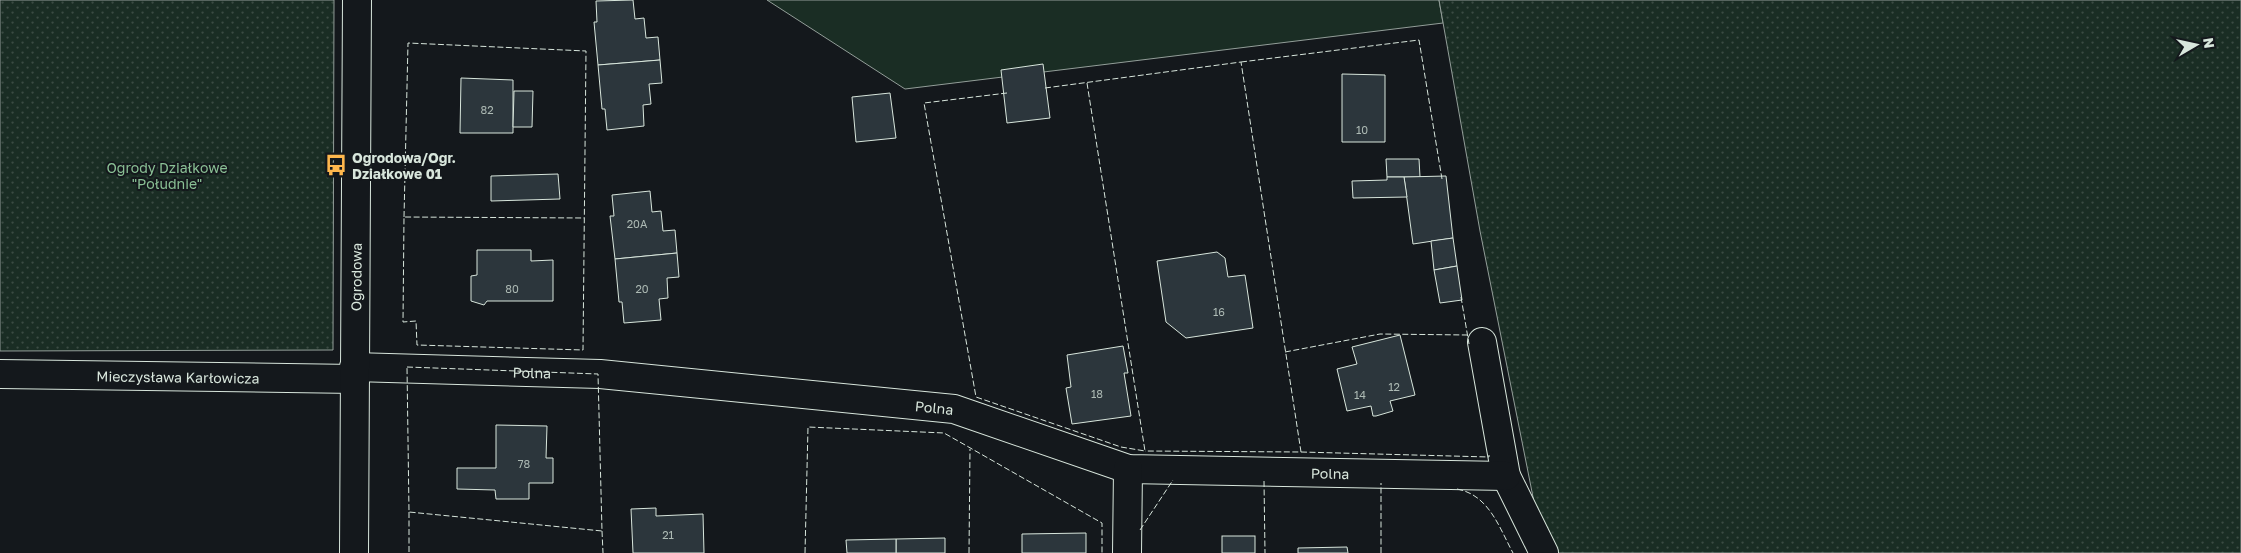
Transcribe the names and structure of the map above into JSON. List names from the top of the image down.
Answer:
{
  "streets": {
    "street": ["Ogrodowa", "Polna", "Mieczysława Karłowicza"]
  },
  "crossings": [
    ["Ogrodowa", "Polna"],
    ["Ogrodowa", "Mieczysława Karłowicza"],
    ["Polna", "Mieczysława Karłowicza"]
  ],
  "parks": ["Ogrody Działkowe \"Południe\""],
  "places": {
    "bus stop": ["Ogrodowa/Ogr. Działkowe 01"]
  },
  "house_numbers": [
    "82",
    "10",
    "20A",
    "80",
    "20",
    "16",
    "12",
    "18",
    "14",
    "78",
    "21"
  ],
  "north": "right"
}
